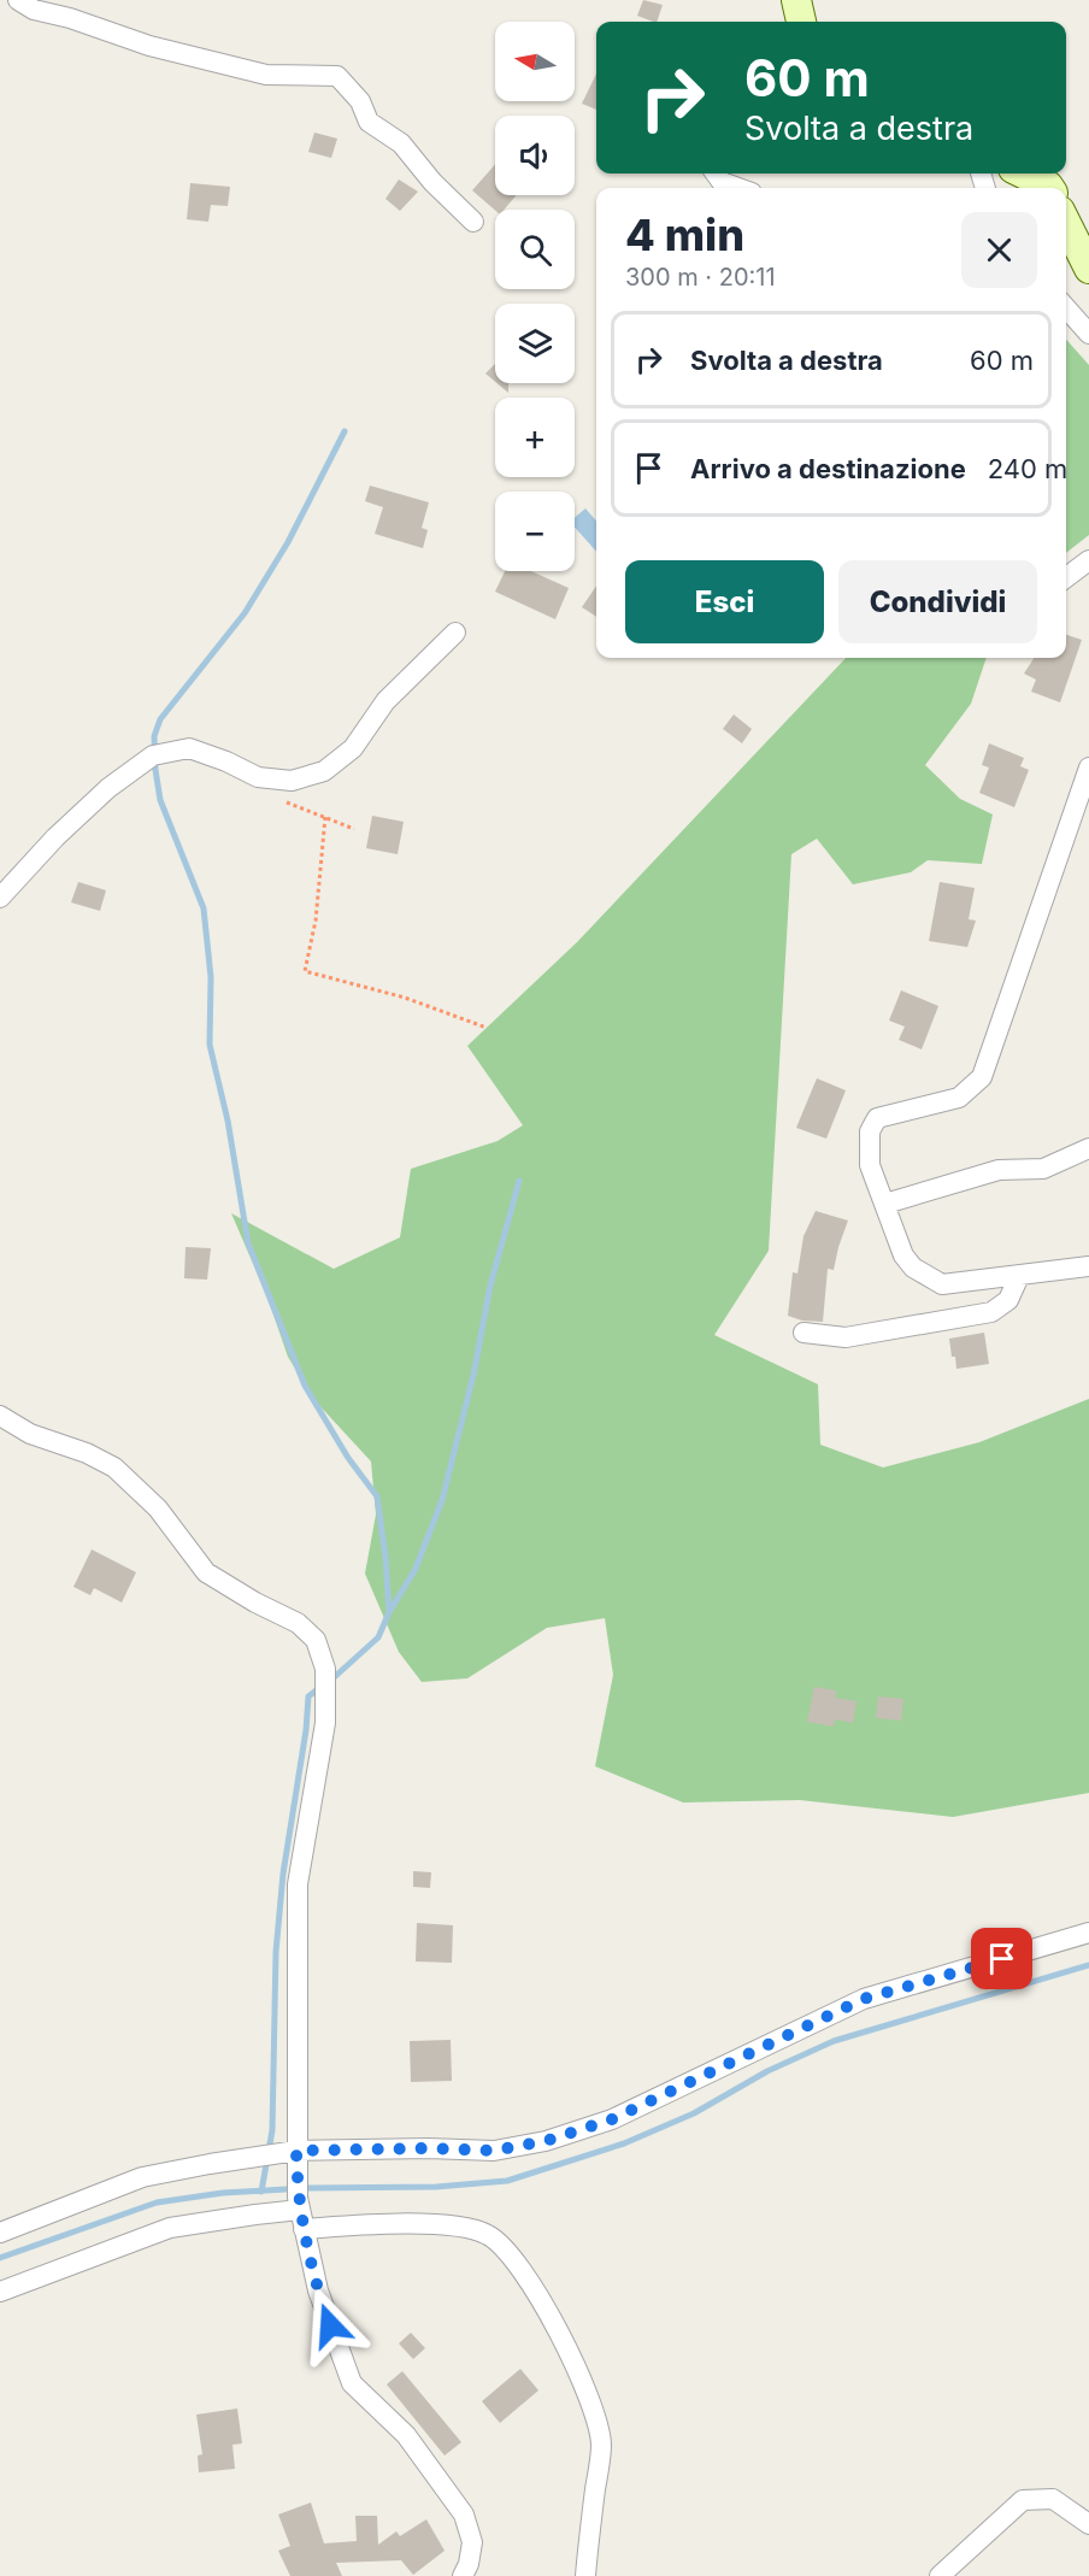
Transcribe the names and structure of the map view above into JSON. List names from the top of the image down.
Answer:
{
  "north": "left",
  "page": {
    "map_buttons": ["+", "−"],
    "turn": ["60 m", "Svolta a destra"],
    "heading": ["4 min", "300 m · 20:11"],
    "list": [
      {
        "name": "Svolta a destra",
        "value": "60 m"
      },
      {
        "name": "Arrivo a destinazione",
        "value": "240 m"
      }
    ],
    "buttons": ["Esci", "Condividi"]
  }
}
